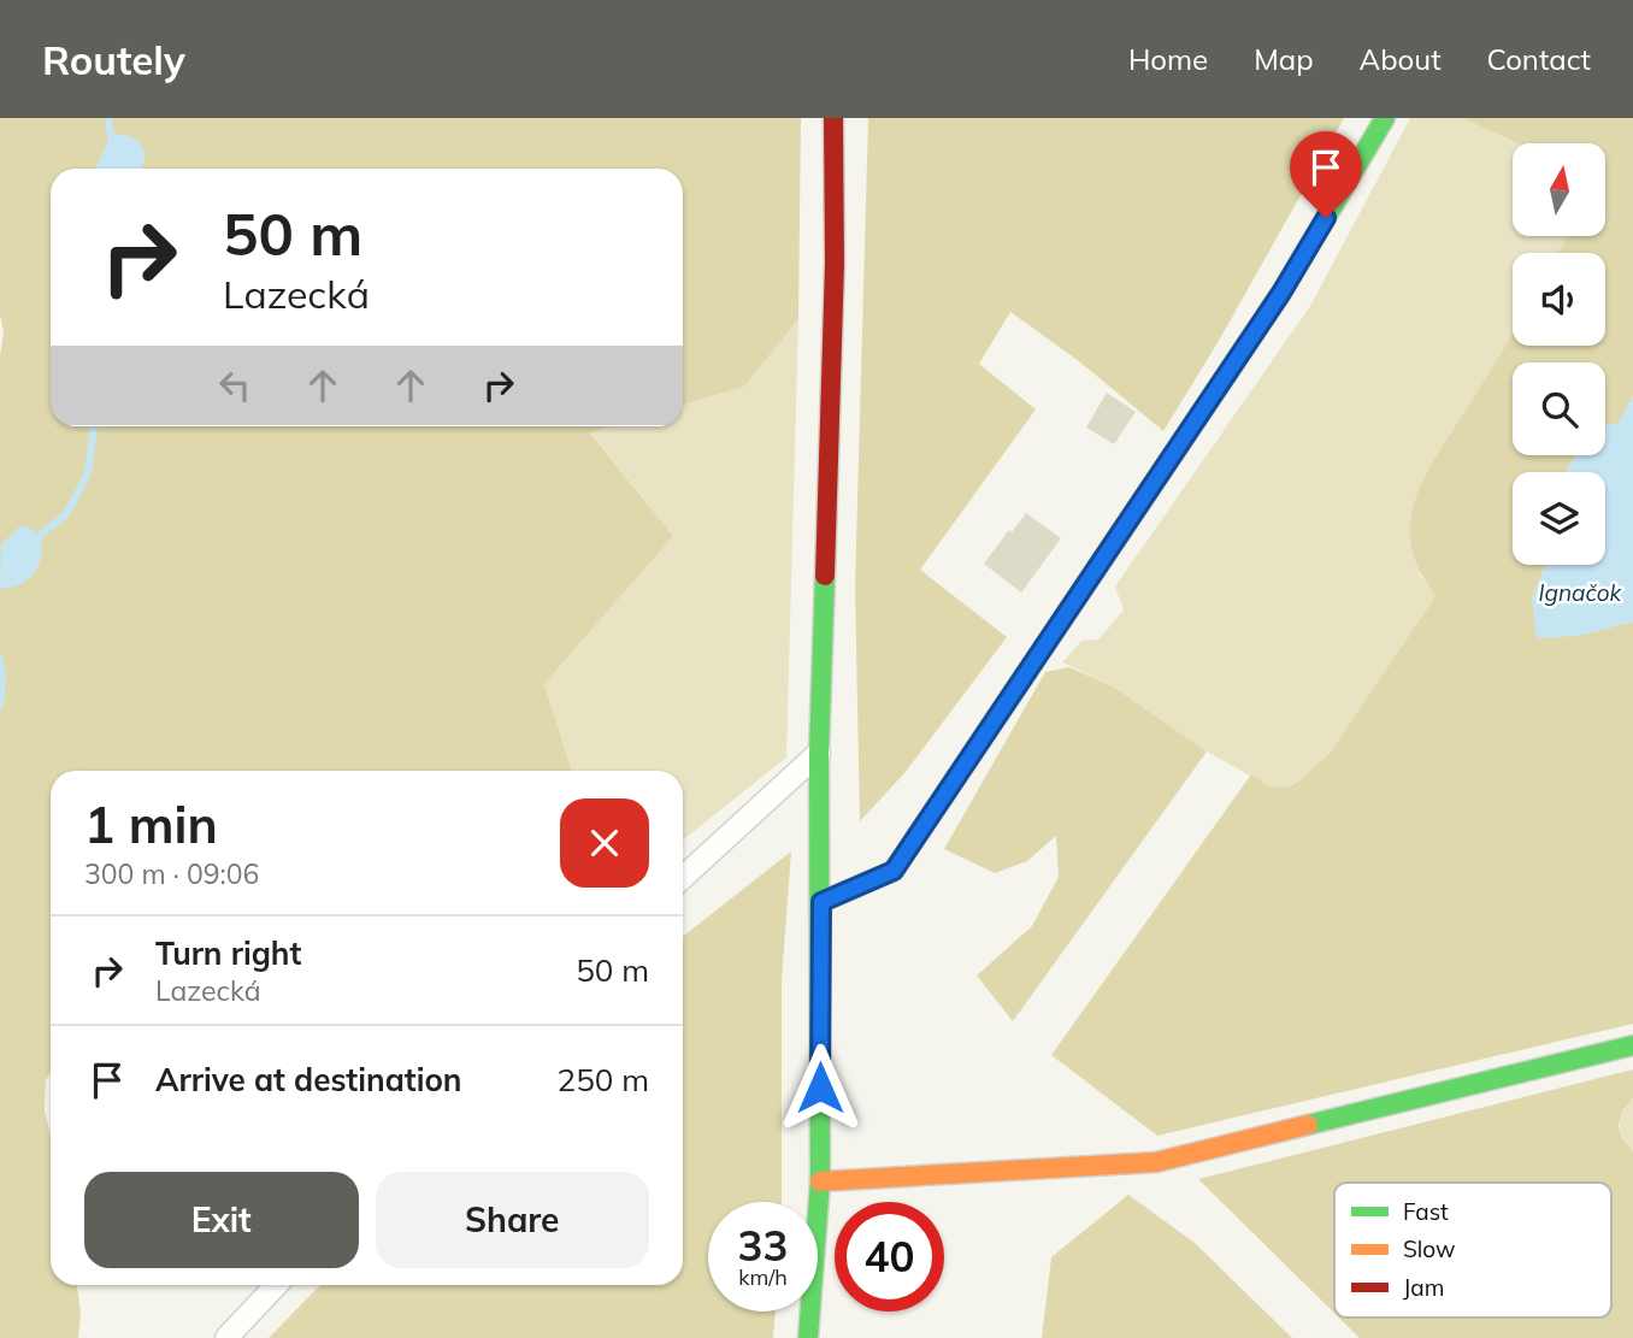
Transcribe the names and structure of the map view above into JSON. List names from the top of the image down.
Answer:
{
  "water": ["Ignačok"],
  "legend": ["Fast", "Slow", "Jam"],
  "north": "top",
  "page": {
    "header": "Routely",
    "nav": [
      "Home",
      "Map",
      "About",
      "Contact"
    ],
    "turn": ["50 m", "Lazecká"],
    "heading": ["1 min", "300 m · 09:06"],
    "list": [
      {
        "name": "Turn right",
        "note": "Lazecká",
        "value": "50 m"
      },
      {
        "name": "Arrive at destination",
        "value": "250 m"
      }
    ],
    "buttons": ["Exit", "Share"],
    "speed": "33 km/h",
    "limit": "40"
  }
}
